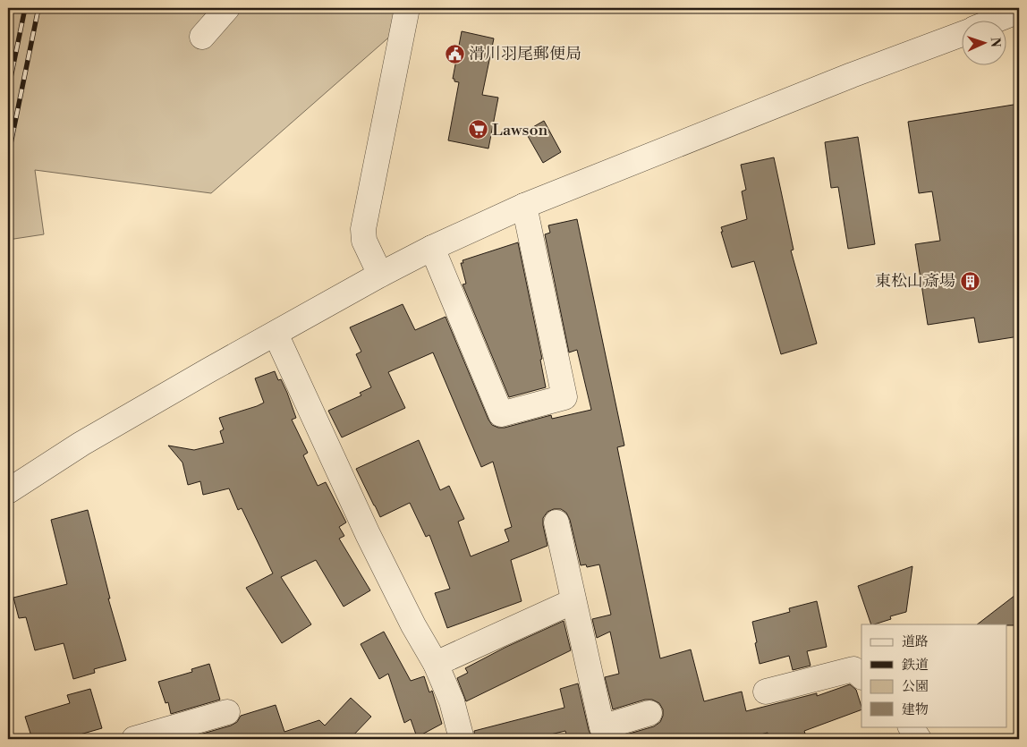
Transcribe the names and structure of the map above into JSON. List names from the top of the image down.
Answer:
{
  "places": {
    "public building": ["滑川羽尾郵便局"],
    "supermarket": ["Lawson"],
    "building": ["東松山斎場"]
  },
  "legend": [
    "道路",
    "鉄道",
    "公園",
    "建物"
  ],
  "north": "right"
}
